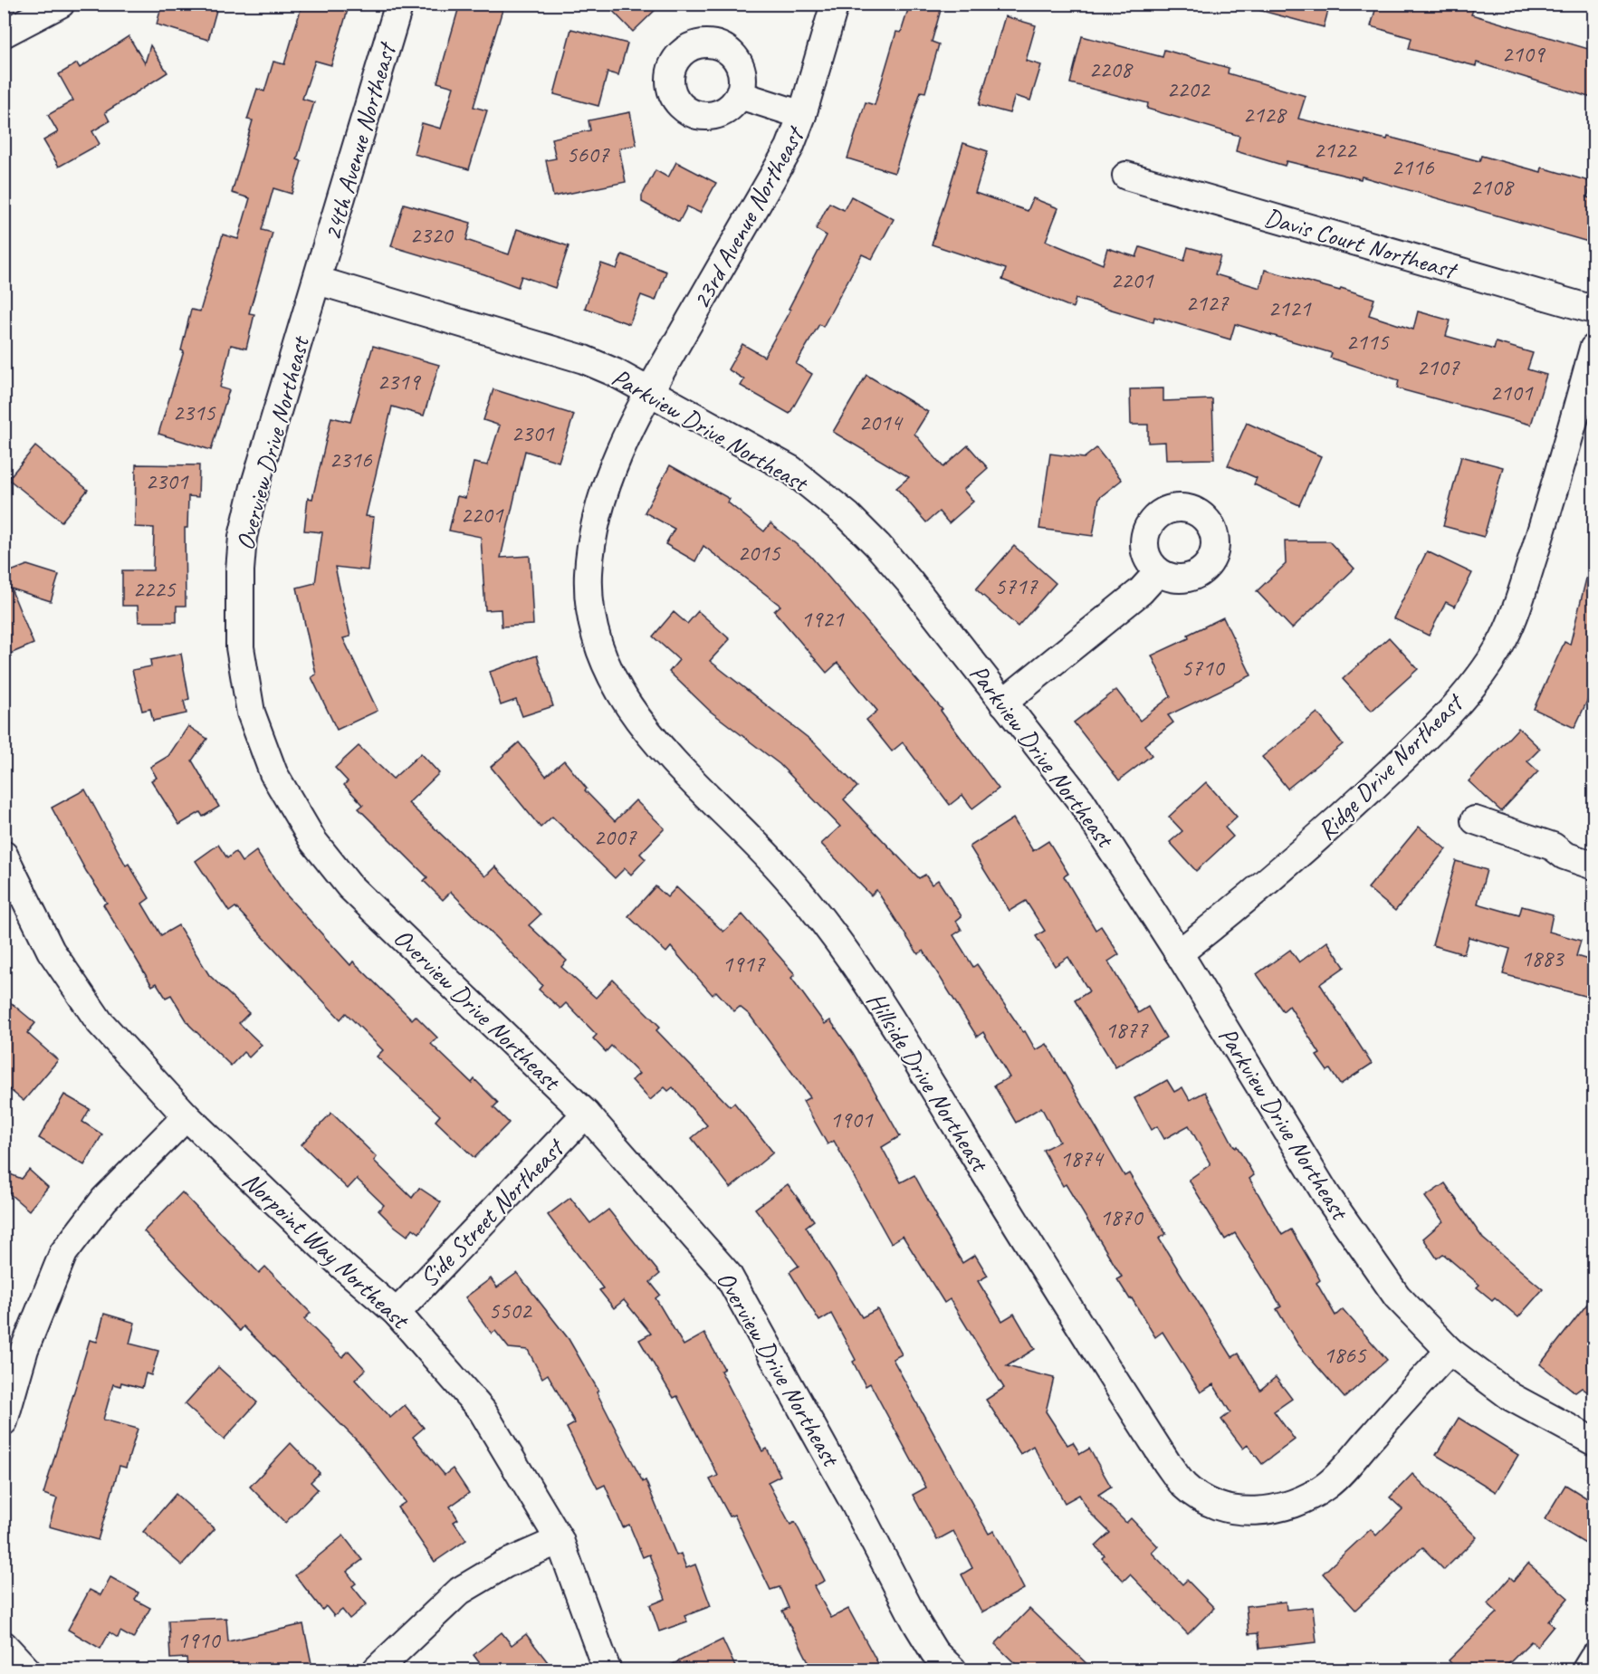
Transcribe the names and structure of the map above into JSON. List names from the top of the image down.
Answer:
{
  "streets": {
    "street": [
      "24th Avenue Northeast",
      "23rd Avenue Northeast",
      "Davis Court Northeast",
      "Parkview Drive Northeast",
      "Overview Drive Northeast",
      "Ridge Drive Northeast",
      "Hillside Drive Northeast",
      "Side Street Northeast",
      "Norpoint Way Northeast"
    ]
  },
  "crossings": [
    ["24th Avenue Northeast", "Parkview Drive Northeast"],
    ["24th Avenue Northeast", "Overview Drive Northeast"],
    ["23rd Avenue Northeast", "Parkview Drive Northeast"],
    ["23rd Avenue Northeast", "Hillside Drive Northeast"],
    ["Parkview Drive Northeast", "Overview Drive Northeast"],
    ["Parkview Drive Northeast", "Ridge Drive Northeast"],
    ["Parkview Drive Northeast", "Hillside Drive Northeast"],
    ["Overview Drive Northeast", "Side Street Northeast"],
    ["Side Street Northeast", "Norpoint Way Northeast"]
  ],
  "house_numbers": [
    "2109",
    "2208",
    "2202",
    "2128",
    "2122",
    "5607",
    "2116",
    "2108",
    "2320",
    "2201",
    "2127",
    "2121",
    "2115",
    "2107",
    "2319",
    "2101",
    "2315",
    "2014",
    "2301",
    "2316",
    "2301",
    "2201",
    "2015",
    "5717",
    "2225",
    "1921",
    "5710",
    "2007",
    "1883",
    "1917",
    "1877",
    "1901",
    "1874",
    "1870",
    "5502",
    "1865",
    "1910"
  ]
}
